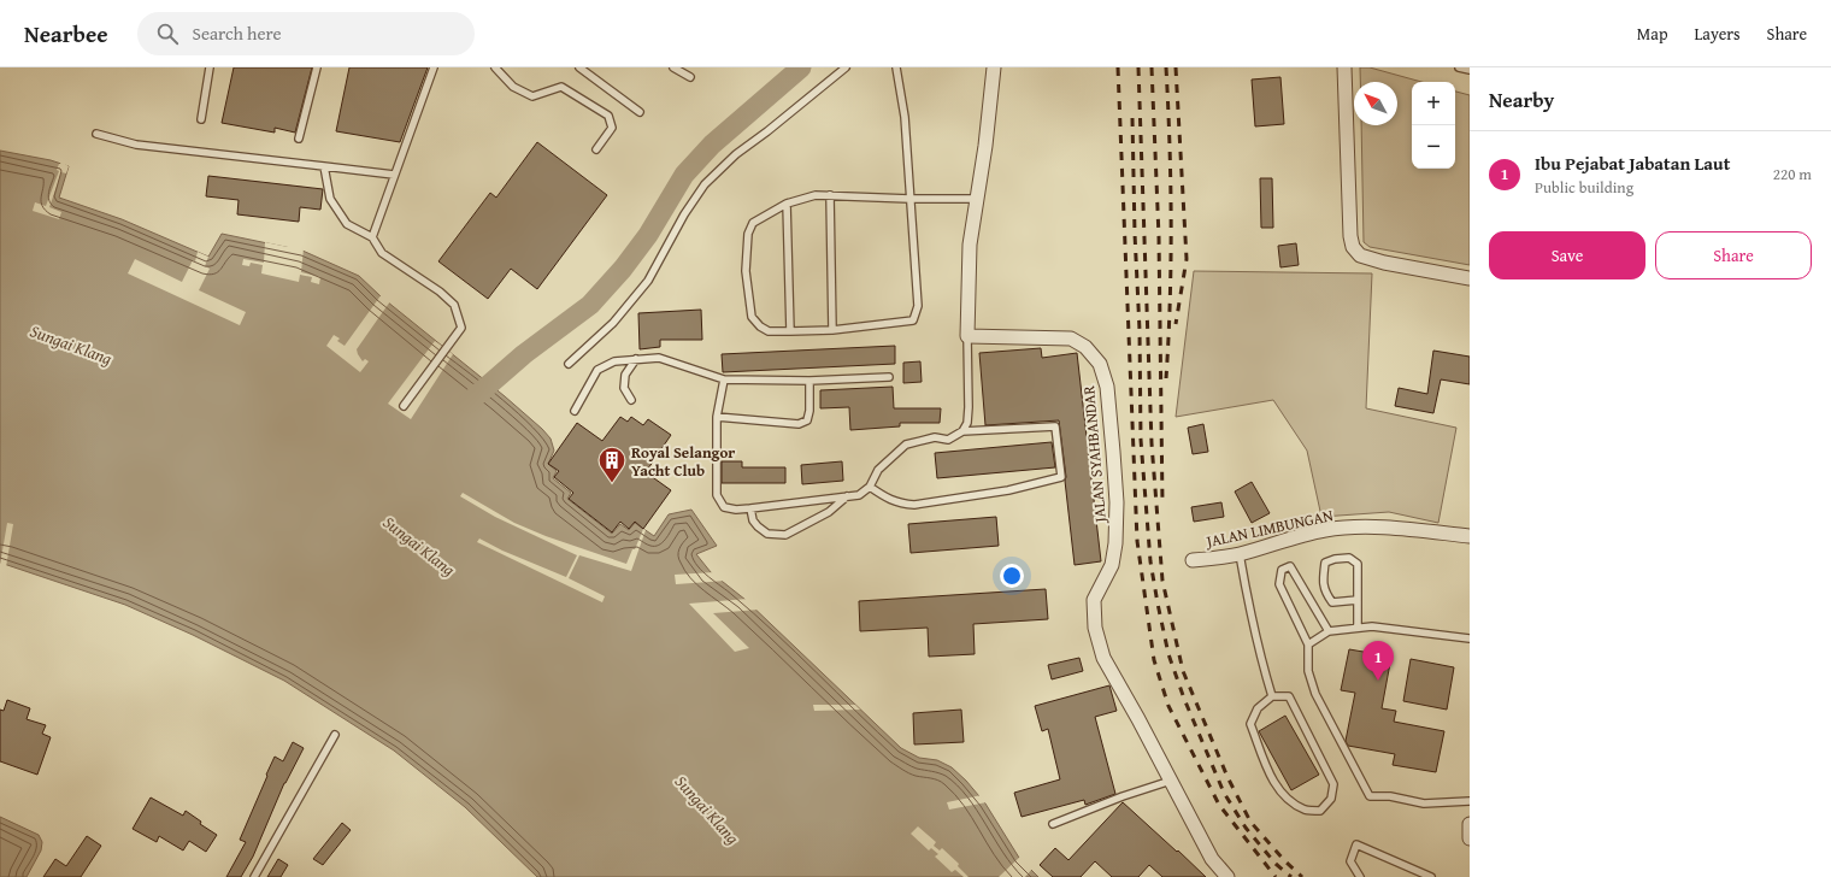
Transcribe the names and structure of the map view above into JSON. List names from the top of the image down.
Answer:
{
  "streets": {
    "street": ["JALAN SYAHBANDAR", "JALAN LIMBUNGAN"]
  },
  "water": ["Sungai Klang"],
  "places": {
    "building": ["Royal Selangor Yacht Club"]
  },
  "north": "top left",
  "page": {
    "header": "Nearbee",
    "search": "Search here",
    "nav": ["Map", "Layers", "Share"],
    "heading": "Nearby",
    "map_buttons": ["+", "−"],
    "list": [
      {
        "mark": "1",
        "name": "Ibu Pejabat Jabatan Laut",
        "note": "Public building",
        "value": "220 m"
      }
    ],
    "buttons": ["Save", "Share"],
    "pins": "1"
  }
}
